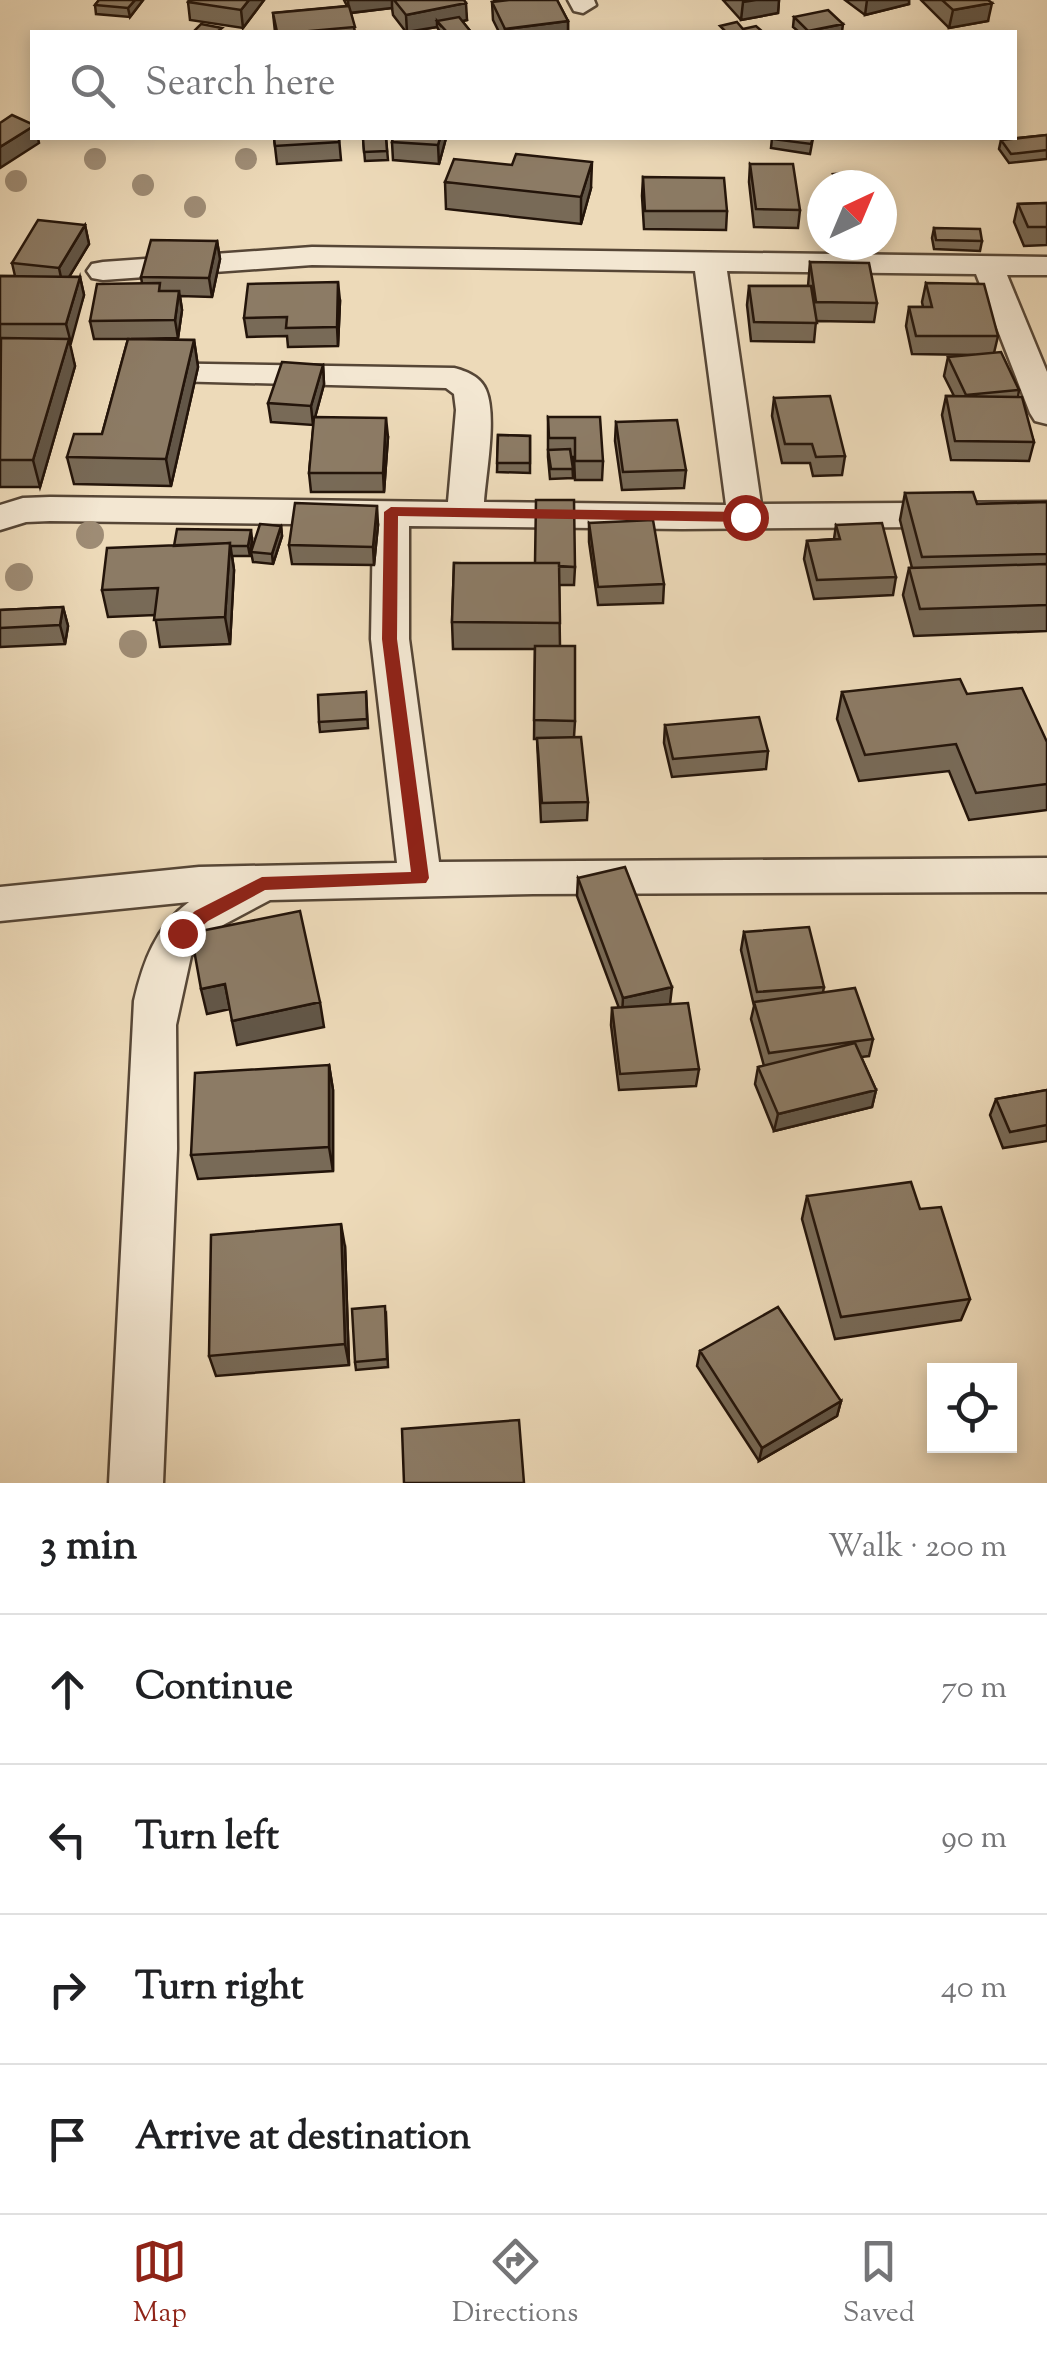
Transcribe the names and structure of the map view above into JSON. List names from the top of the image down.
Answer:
{
  "north": "top right",
  "page": {
    "search": "Search here",
    "heading": ["3 min", "Walk · 200 m"],
    "list": [
      ["Continue", "70 m"],
      ["Turn left", "90 m"],
      ["Turn right", "40 m"],
      "Arrive at destination"
    ],
    "nav": ["Map", "Directions", "Saved"]
  }
}
